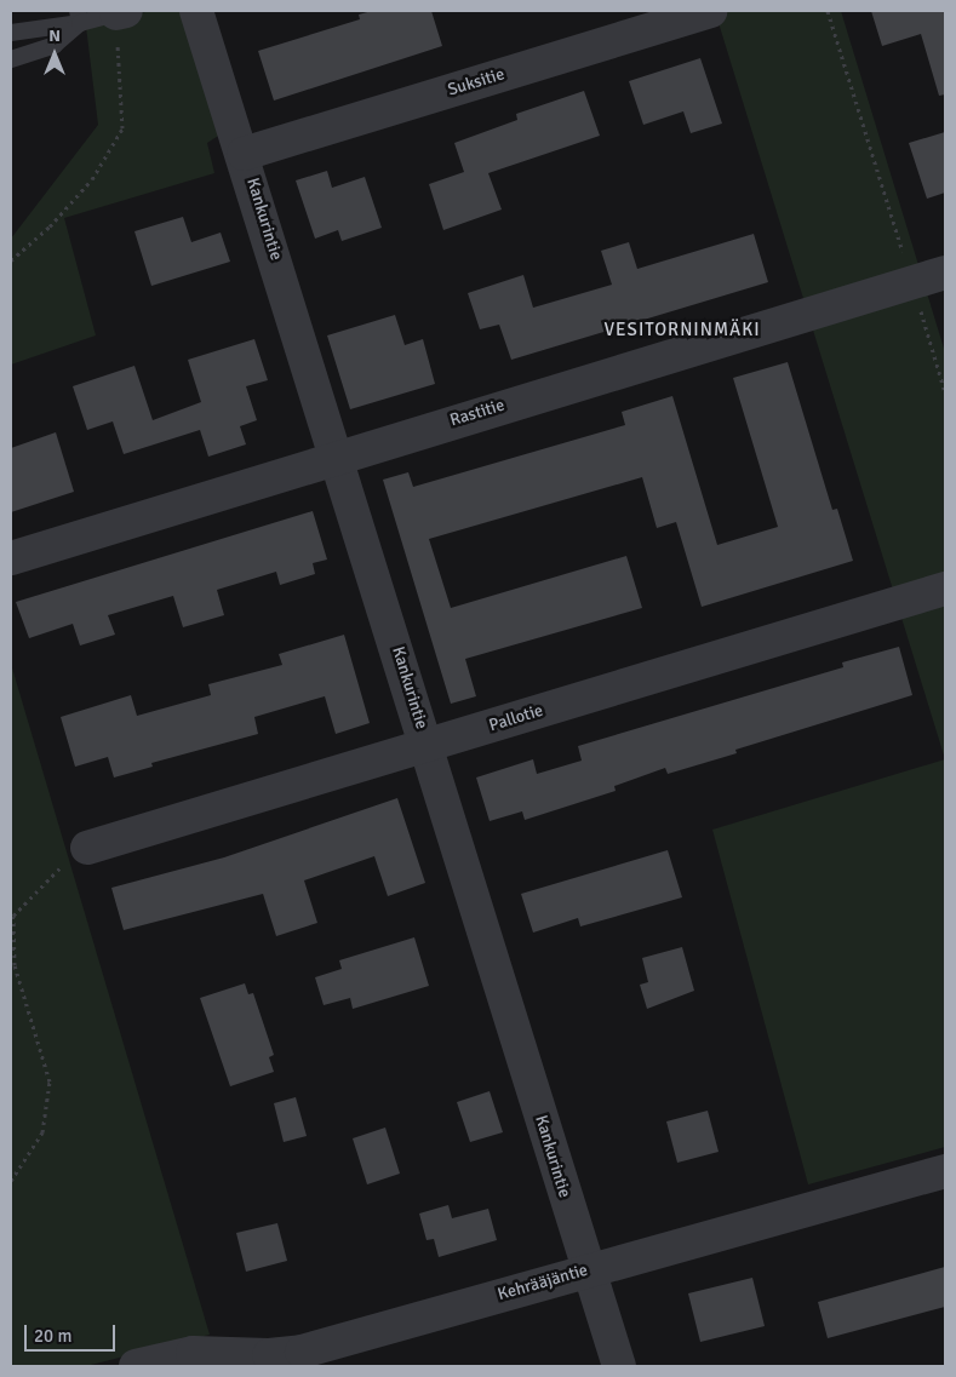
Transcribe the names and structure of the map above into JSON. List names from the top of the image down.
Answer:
{
  "streets": {
    "street": [
      "Suksitie",
      "Kankurintie",
      "Rastitie",
      "Pallotie",
      "Kehrääjäntie"
    ]
  },
  "crossings": [
    ["Suksitie", "Kankurintie"],
    ["Kankurintie", "Rastitie"],
    ["Kankurintie", "Pallotie"],
    ["Kankurintie", "Kehrääjäntie"]
  ],
  "districts": ["VESITORNINMÄKI"],
  "scale_bar": "20 m",
  "north": "top"
}
